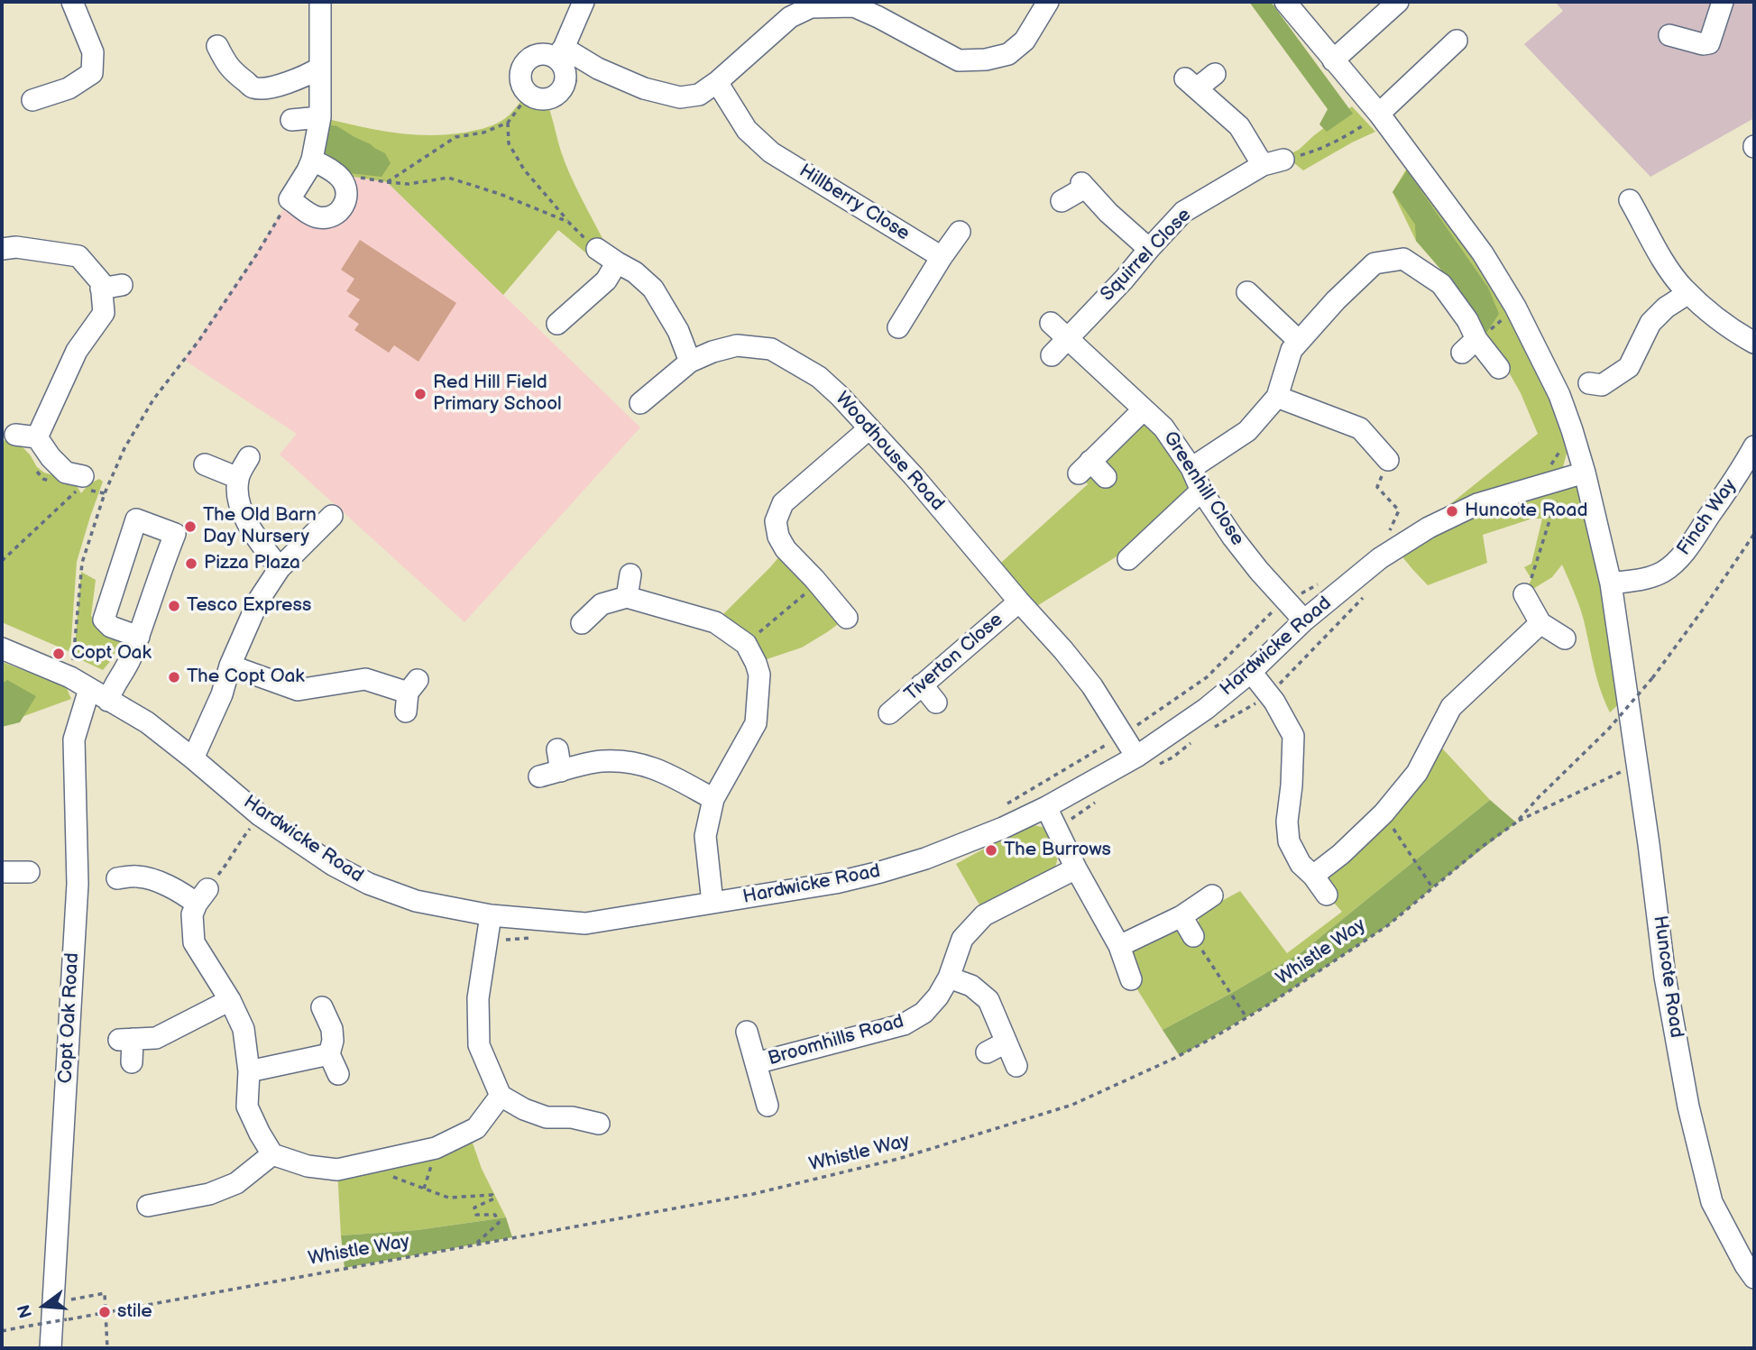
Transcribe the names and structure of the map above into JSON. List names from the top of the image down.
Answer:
{
  "streets": {
    "street": [
      "Hillberry Close",
      "Squirrel Close",
      "Woodhouse Road",
      "Greenhill Close",
      "Finch Way",
      "Hardwicke Road",
      "Tiverton Close",
      "Huncote Road",
      "Copt Oak Road",
      "Broomhills Road"
    ],
    "path": ["Whistle Way"]
  },
  "crossings": [
    ["Squirrel Close", "Greenhill Close"],
    ["Woodhouse Road", "Hardwicke Road"],
    ["Woodhouse Road", "Tiverton Close"],
    ["Greenhill Close", "Hardwicke Road"],
    ["Finch Way", "Huncote Road"],
    ["Hardwicke Road", "Huncote Road"],
    ["Hardwicke Road", "Copt Oak Road"]
  ],
  "places": [
    "Red Hill Field Primary School",
    "Huncote Road",
    "The Old Barn Day Nursery",
    "Pizza Plaza",
    "Tesco Express",
    "Copt Oak",
    "The Copt Oak",
    "The Burrows",
    "stile"
  ],
  "north": "left"
}
